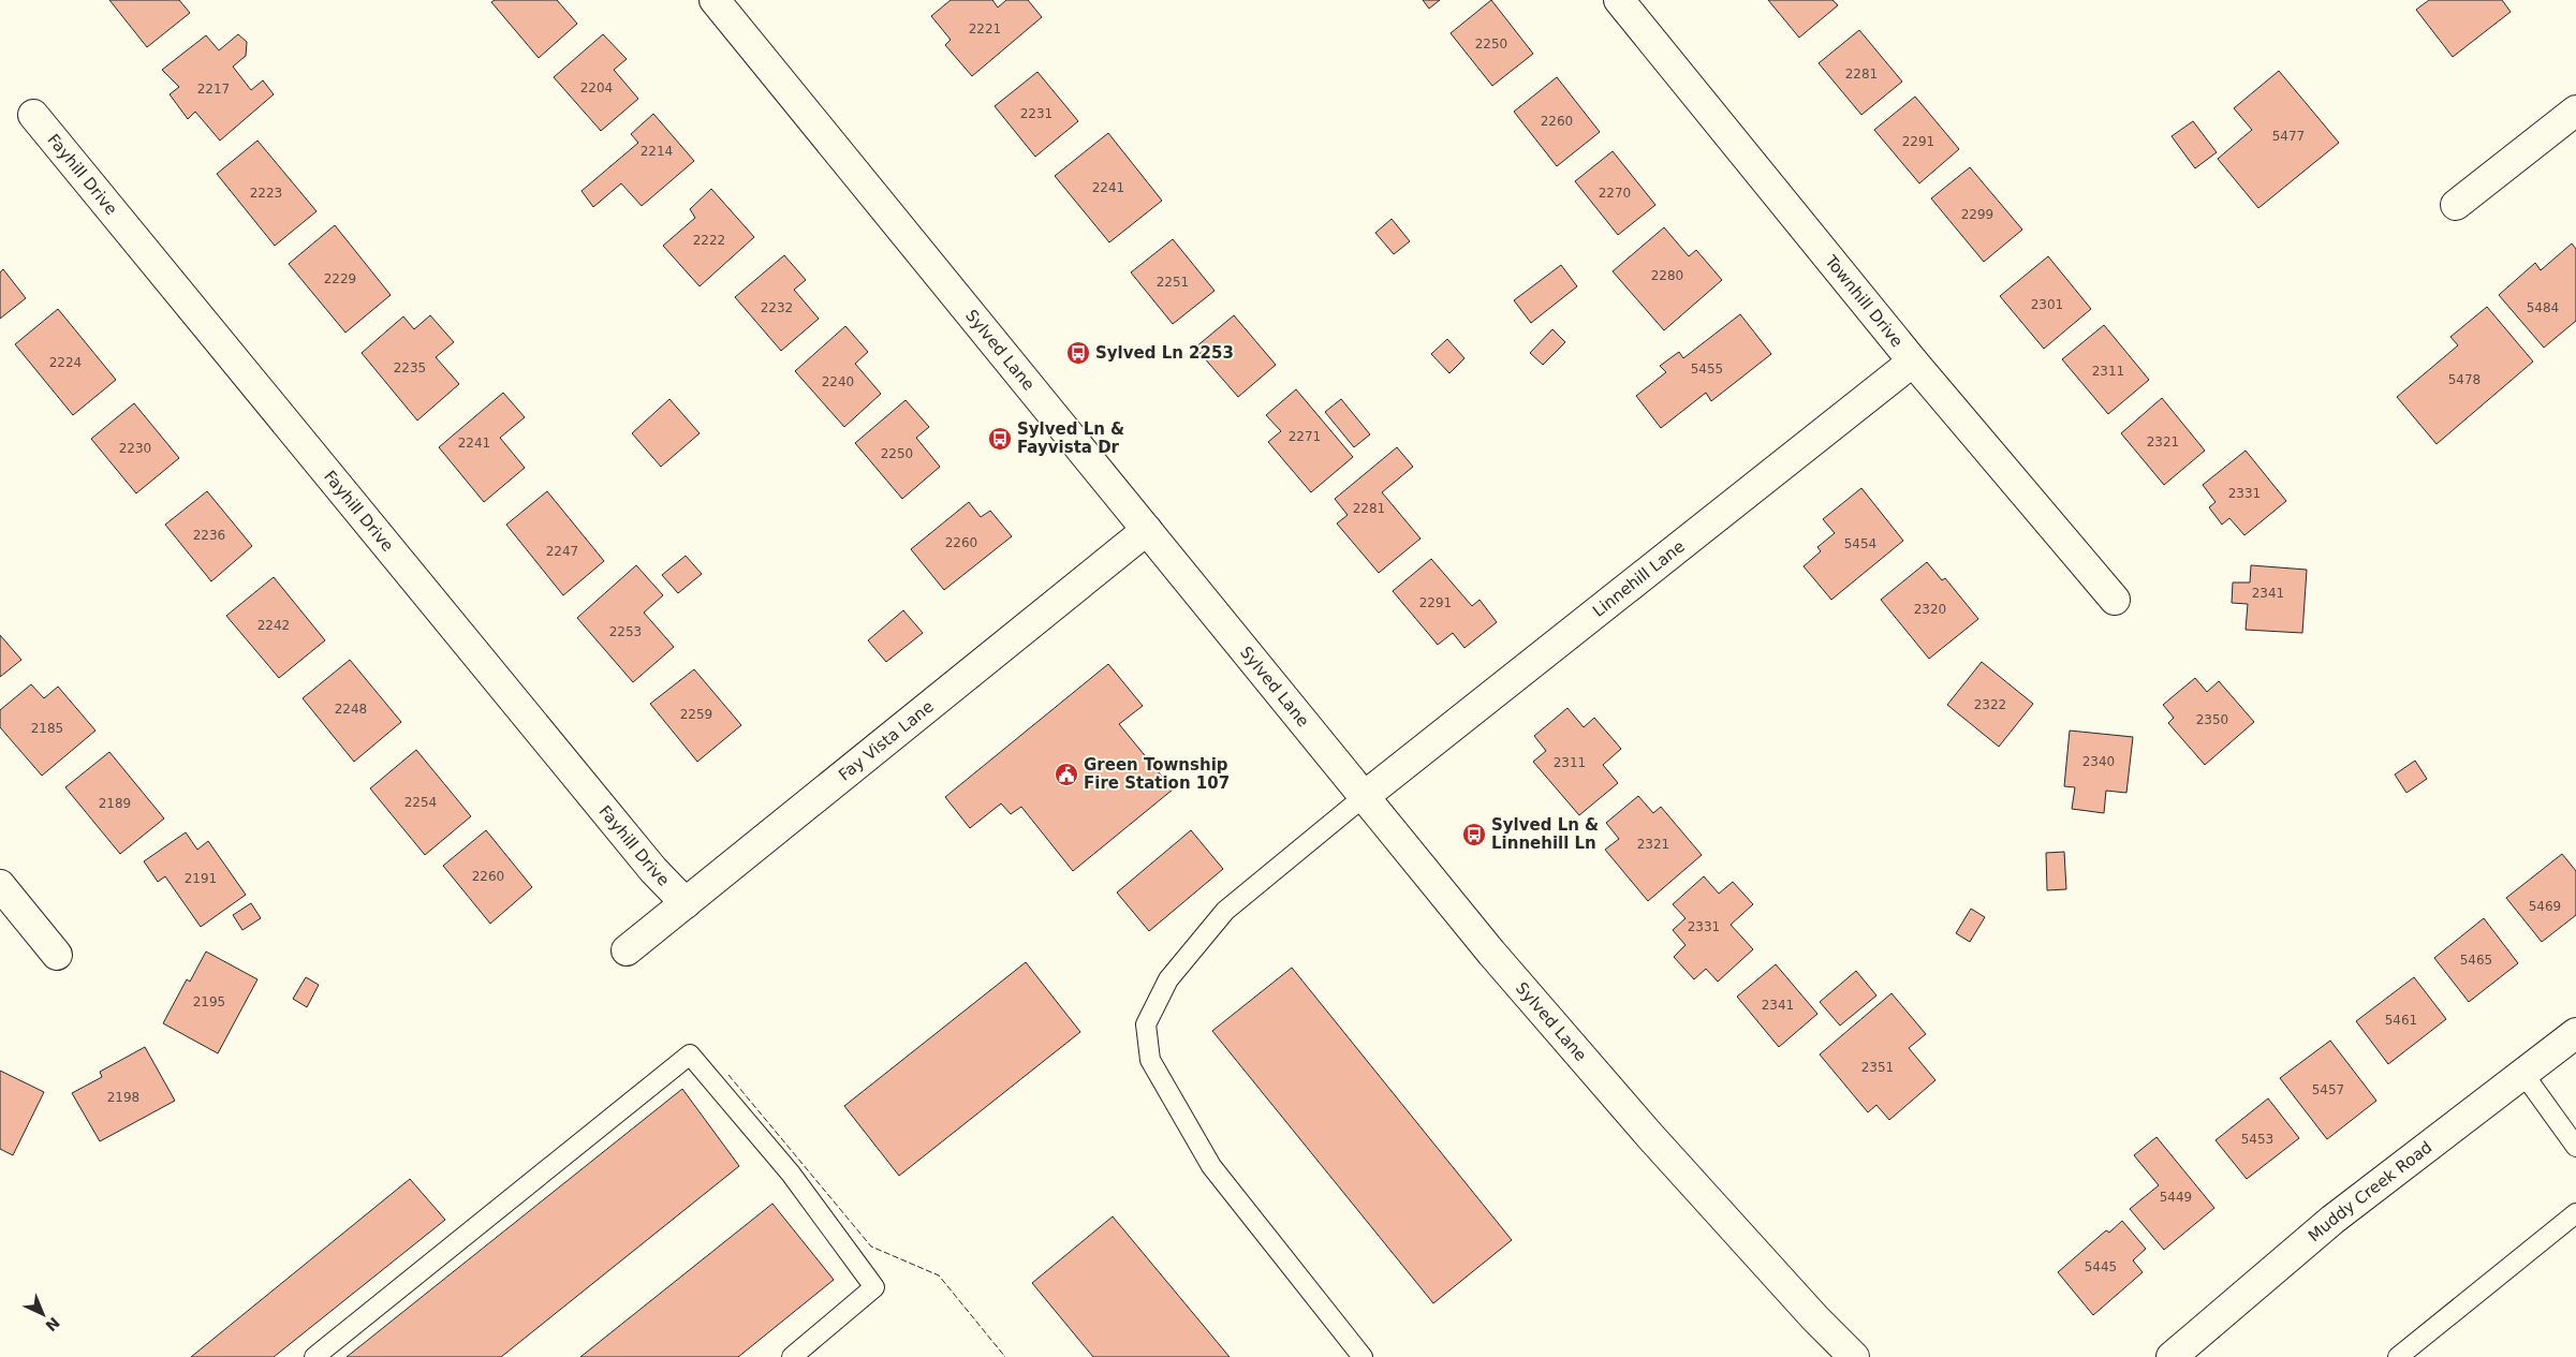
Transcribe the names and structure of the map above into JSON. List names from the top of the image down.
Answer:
{
  "streets": {
    "street": [
      "Fayhill Drive",
      "Townhill Drive",
      "Sylved Lane",
      "Linnehill Lane",
      "Fay Vista Lane",
      "Muddy Creek Road"
    ]
  },
  "crossings": [
    ["Fayhill Drive", "Fay Vista Lane"],
    ["Townhill Drive", "Linnehill Lane"],
    ["Sylved Lane", "Linnehill Lane"],
    ["Sylved Lane", "Fay Vista Lane"]
  ],
  "places": {
    "bus stop": ["Sylved Ln 2253", "Sylved Ln & Fayvista Dr", "Sylved Ln & Linnehill Ln"],
    "public building": ["Green Township Fire Station 107"]
  },
  "house_numbers": [
    "2221",
    "2250",
    "2281",
    "2204",
    "2217",
    "2231",
    "2260",
    "5477",
    "2291",
    "2214",
    "2241",
    "2223",
    "2270",
    "2299",
    "2222",
    "2280",
    "2229",
    "2251",
    "2301",
    "2232",
    "5484",
    "2224",
    "2235",
    "5455",
    "2311",
    "5478",
    "2240",
    "2271",
    "2321",
    "2241",
    "2230",
    "2250",
    "2331",
    "2281",
    "2236",
    "2260",
    "5454",
    "2247",
    "2341",
    "2291",
    "2320",
    "2242",
    "2253",
    "2322",
    "2248",
    "2259",
    "2350",
    "2185",
    "2340",
    "2311",
    "2254",
    "2189",
    "2321",
    "2260",
    "2191",
    "5469",
    "2331",
    "5465",
    "2195",
    "2341",
    "5461",
    "2351",
    "5457",
    "2198",
    "5453",
    "5449",
    "5445"
  ],
  "north": "bottom right"
}
